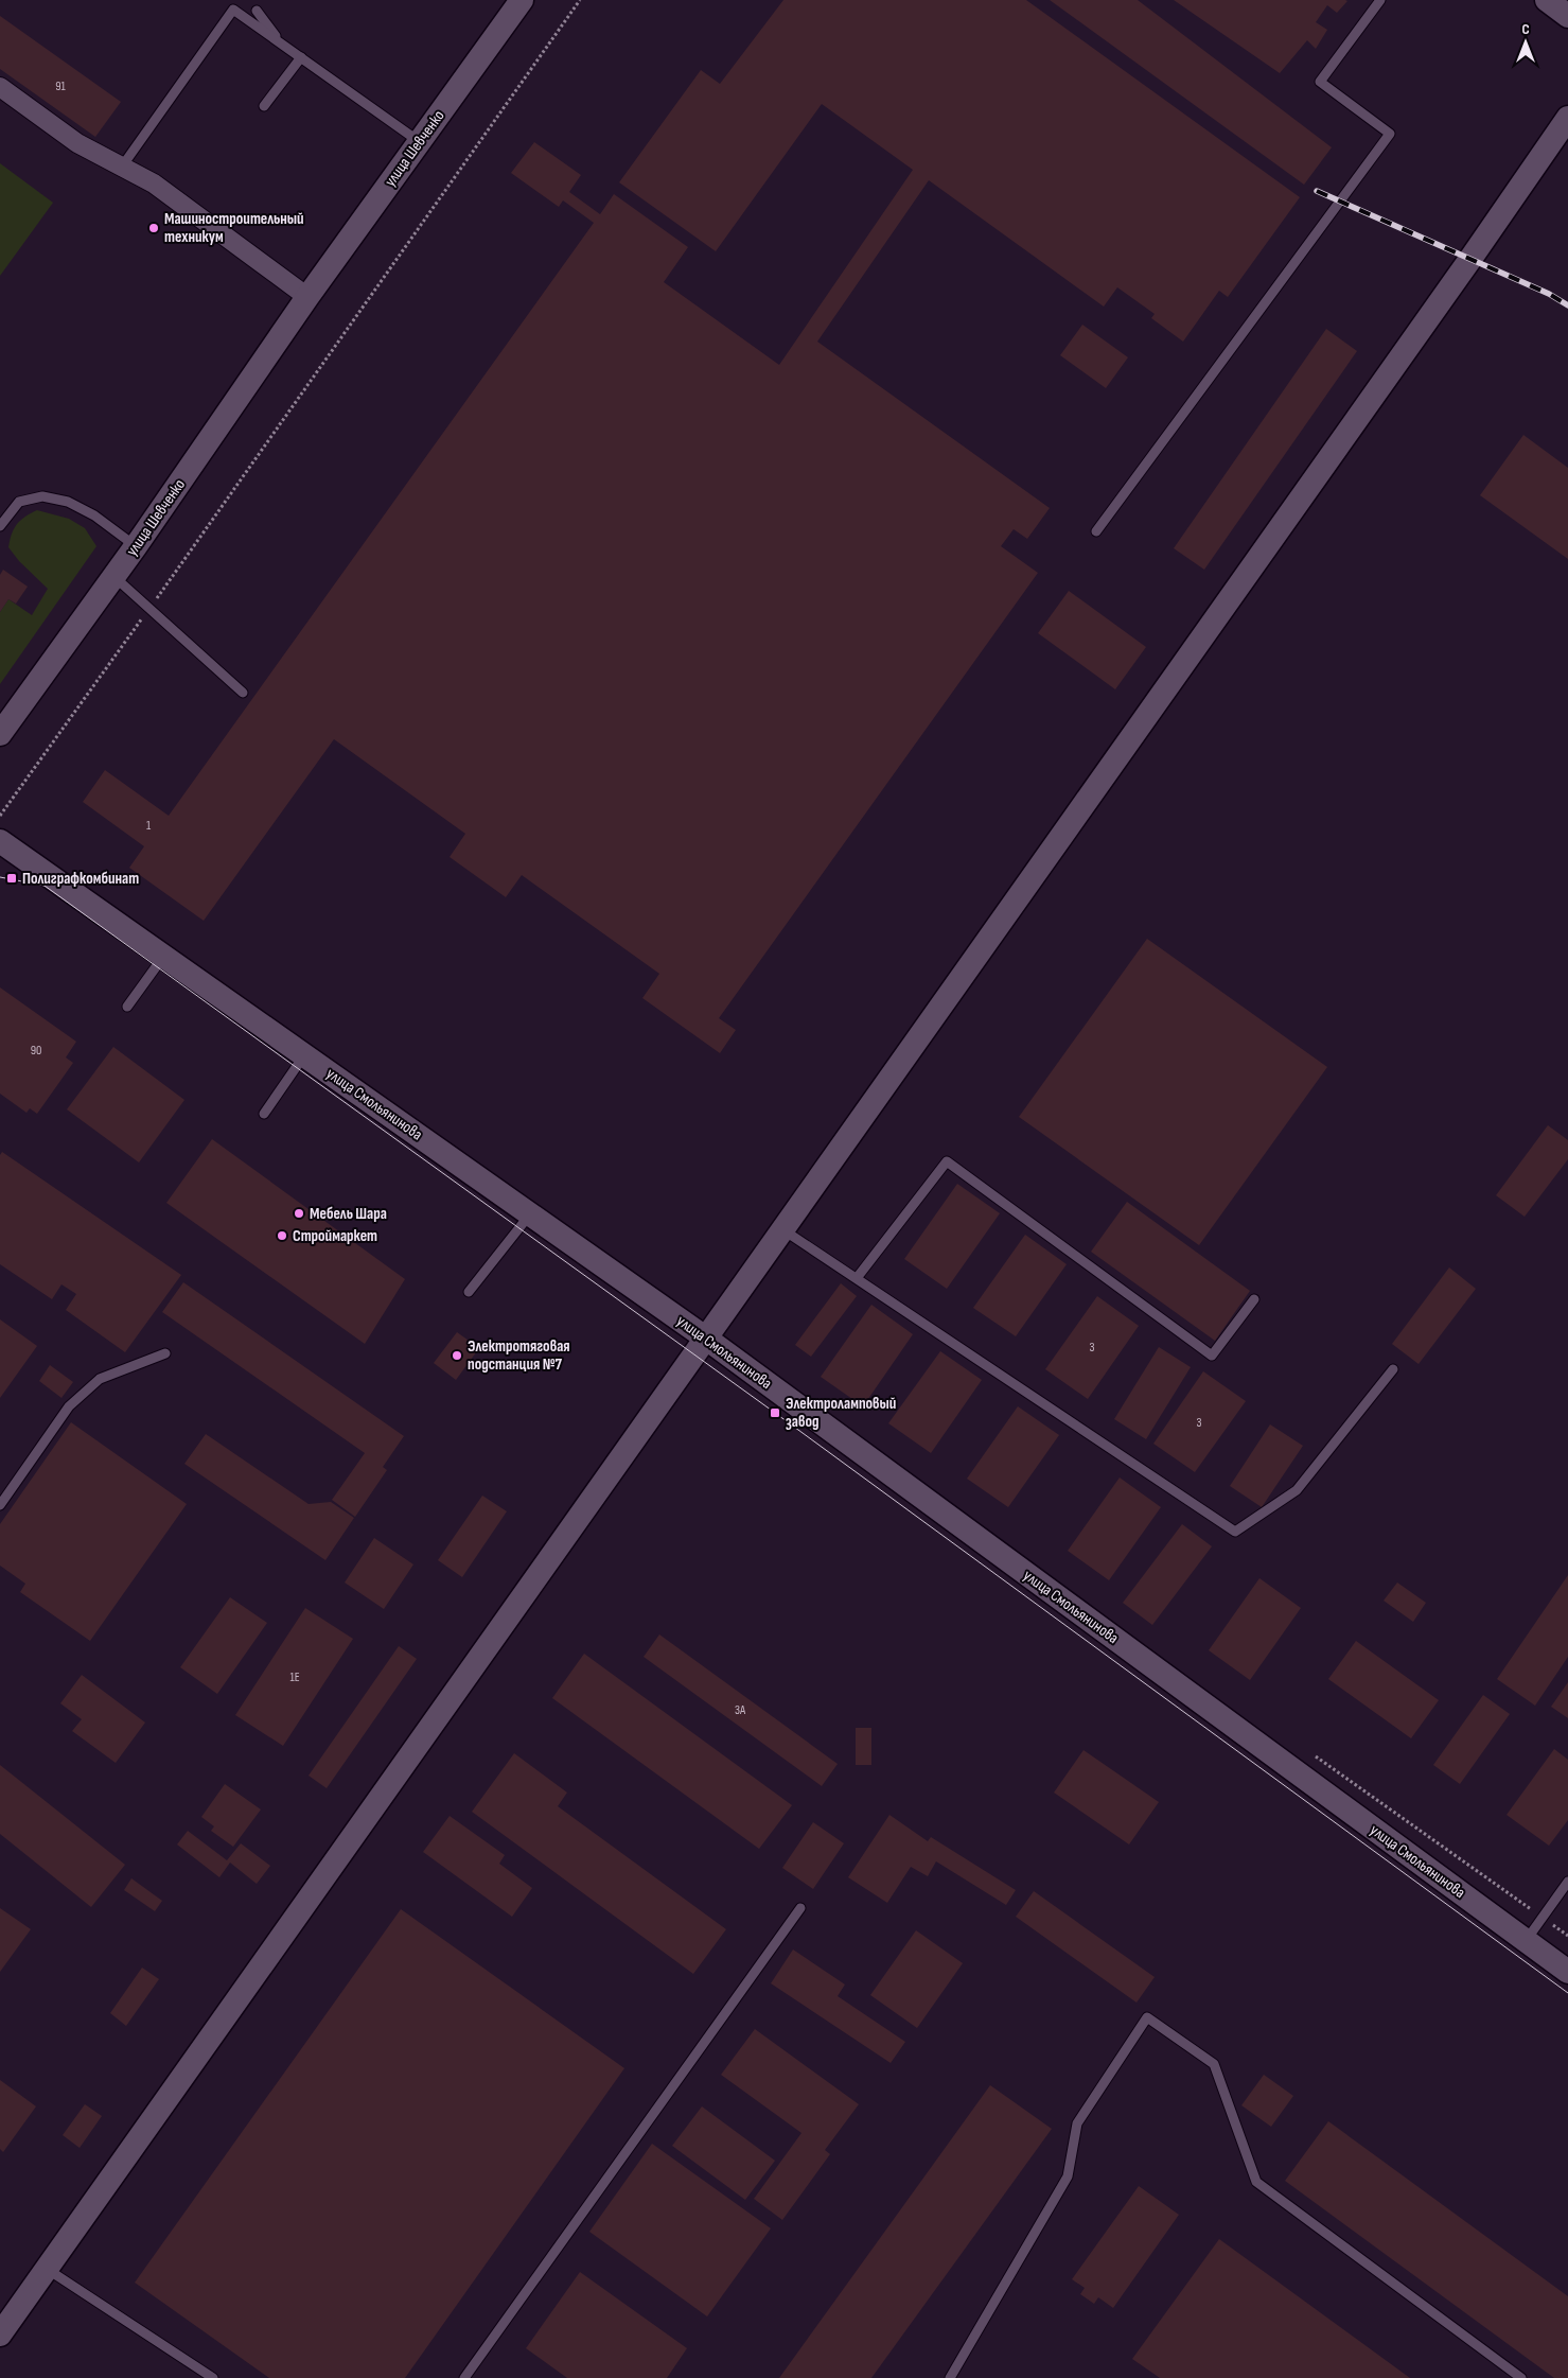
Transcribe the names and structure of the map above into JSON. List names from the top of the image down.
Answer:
{
  "streets": {
    "street": ["улица Шевченко", "улица Смольянинова"]
  },
  "places": {
    "other": [
      "Машиностроительный техникум",
      "Мебель Шара",
      "Строймаркет",
      "Электротяговая подстанция №7"
    ],
    "transit": ["Полиграфкомбинат", "Электроламповый завод"]
  },
  "house_numbers": [
    "91",
    "1",
    "90",
    "3",
    "3",
    "1Е",
    "3А"
  ],
  "north": "top"
}
